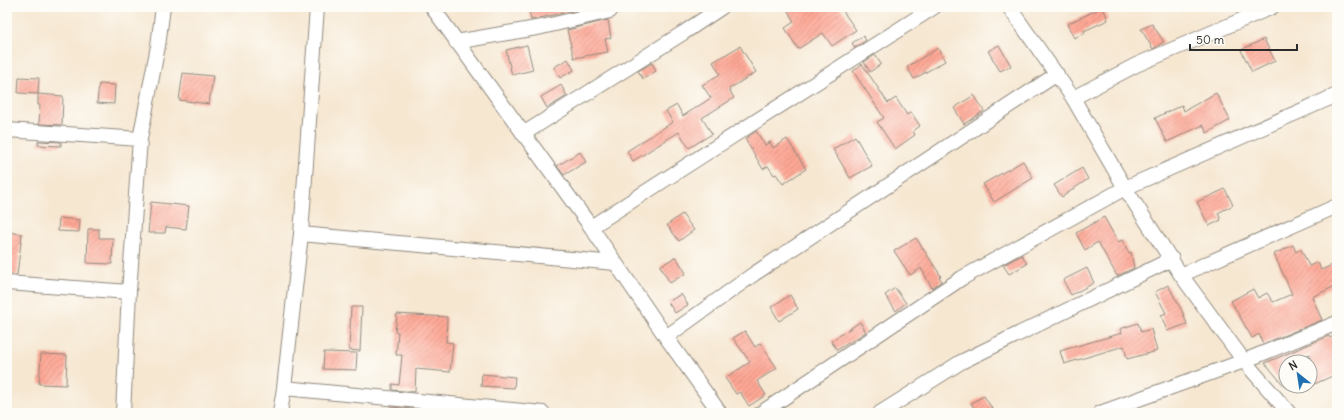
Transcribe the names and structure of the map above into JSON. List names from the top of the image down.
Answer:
{
  "scale_bar": "50 m",
  "north": "top left"
}
